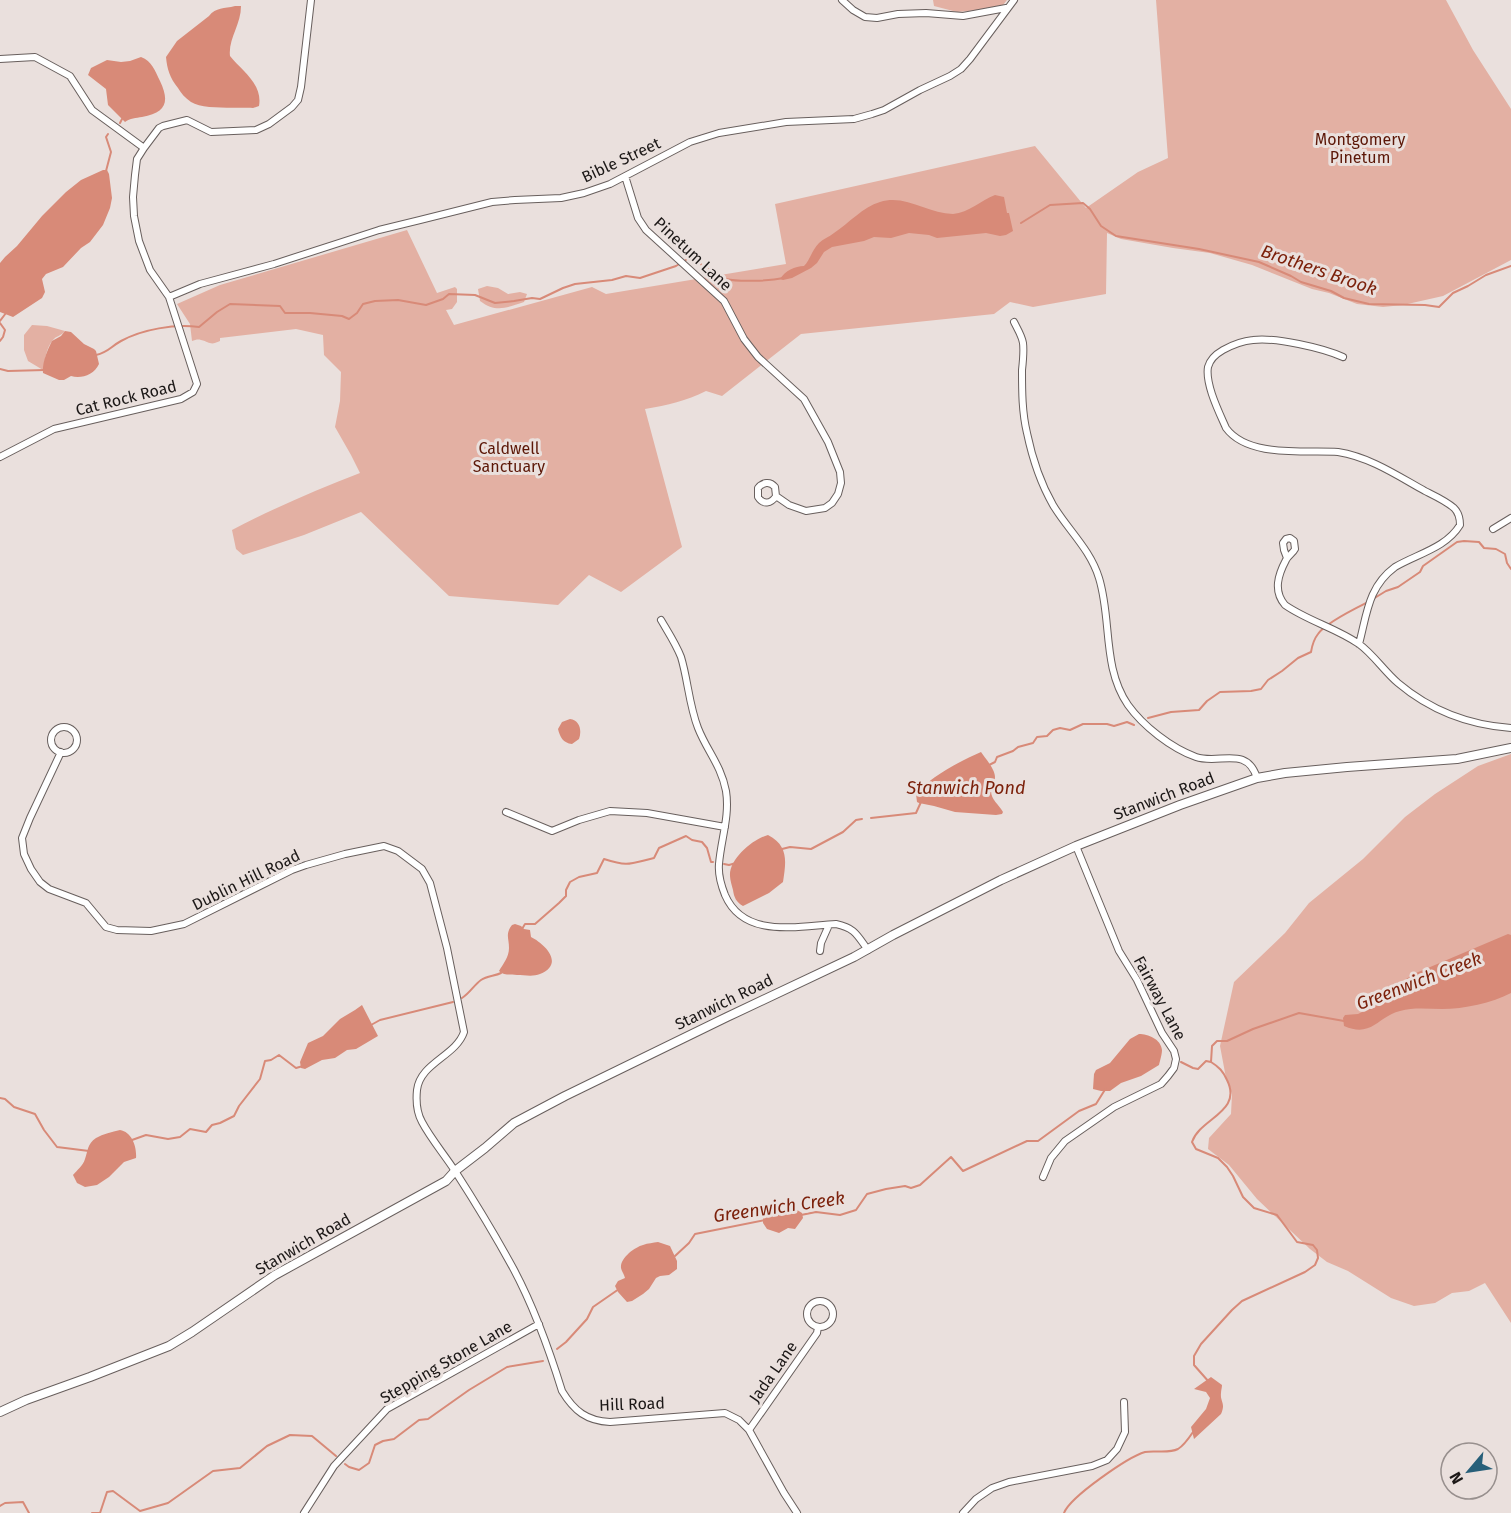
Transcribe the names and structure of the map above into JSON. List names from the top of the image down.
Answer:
{
  "streets": {
    "street": [
      "Bible Street",
      "Pinetum Lane",
      "Cat Rock Road",
      "Stanwich Road",
      "Dublin Hill Road",
      "Fairway Lane",
      "Stepping Stone Lane",
      "Jada Lane",
      "Hill Road"
    ]
  },
  "crossings": [
    ["Bible Street", "Pinetum Lane"],
    ["Bible Street", "Cat Rock Road"],
    ["Stanwich Road", "Dublin Hill Road"],
    ["Stanwich Road", "Fairway Lane"],
    ["Stanwich Road", "Hill Road"],
    ["Dublin Hill Road", "Hill Road"],
    ["Stepping Stone Lane", "Hill Road"],
    ["Jada Lane", "Hill Road"]
  ],
  "water": ["Brothers Brook", "Stanwich Pond", "Greenwich Creek"],
  "parks": ["Montgomery Pinetum", "Caldwell Sanctuary"],
  "north": "bottom left"
}
